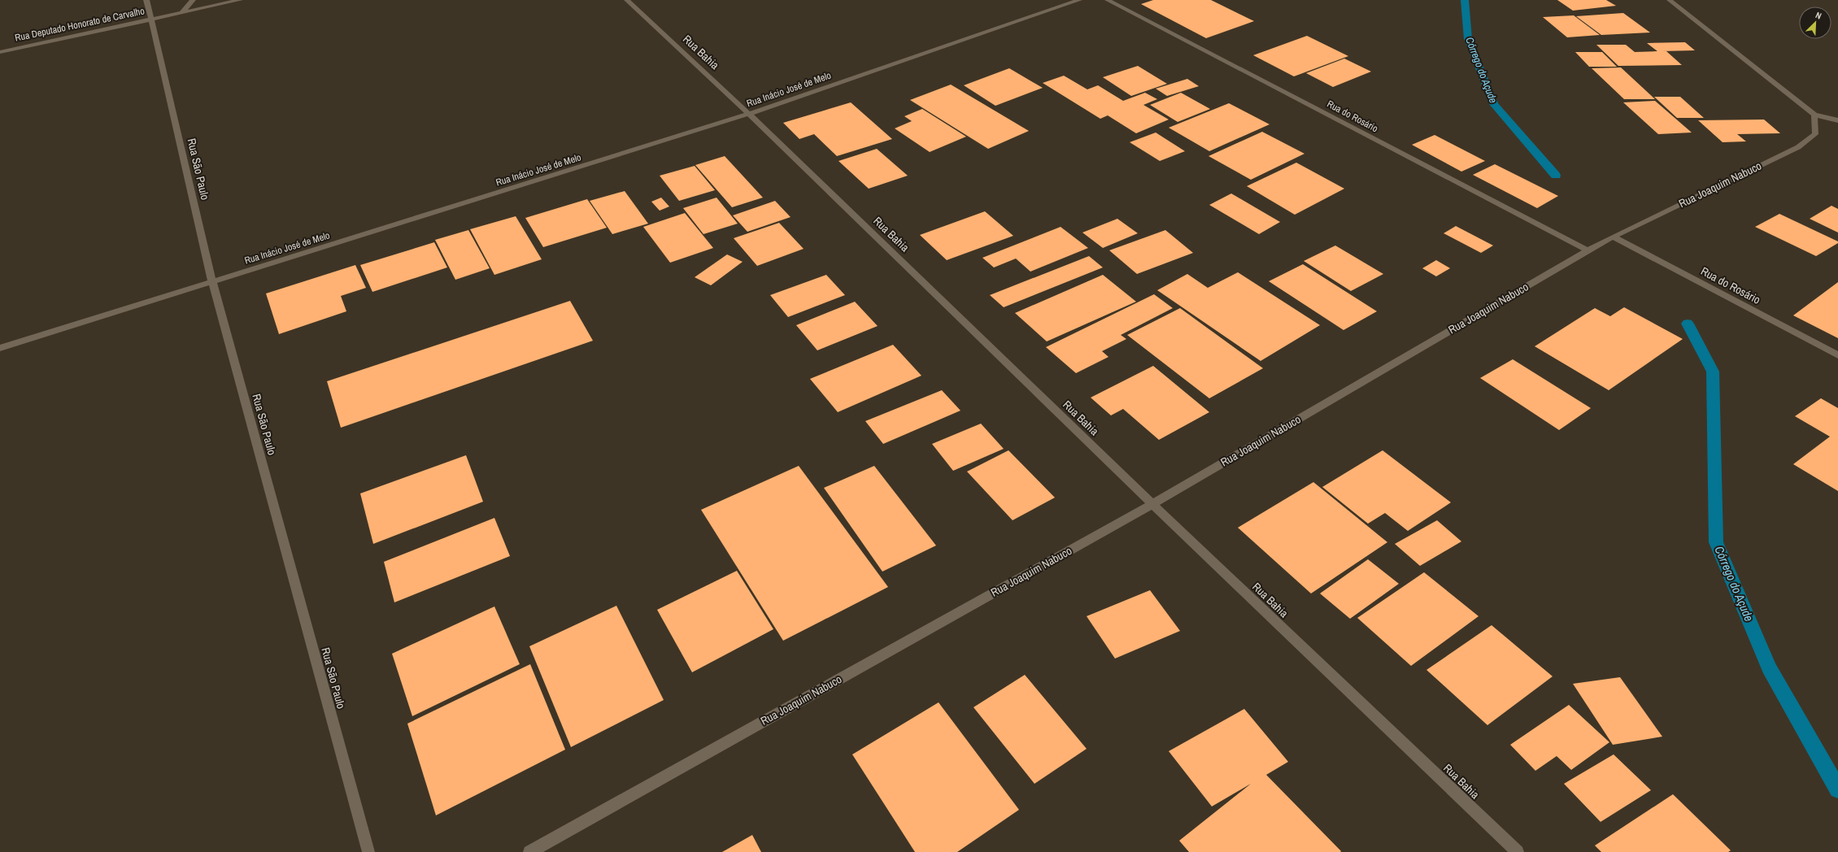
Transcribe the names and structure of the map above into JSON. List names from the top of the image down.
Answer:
{
  "streets": {
    "street": [
      "Rua Deputado Honorato de Carvalho",
      "Rua Bahia",
      "Rua Inácio José de Melo",
      "Rua do Rosário",
      "Rua São Paulo",
      "Rua Joaquim Nabuco"
    ]
  },
  "crossings": [
    ["Rua Deputado Honorato de Carvalho", "Rua São Paulo"],
    ["Rua Bahia", "Rua Inácio José de Melo"],
    ["Rua Bahia", "Rua Joaquim Nabuco"],
    ["Rua Inácio José de Melo", "Rua São Paulo"],
    ["Rua do Rosário", "Rua Joaquim Nabuco"]
  ],
  "water": ["Córrego do Açude"],
  "north": "top right"
}
